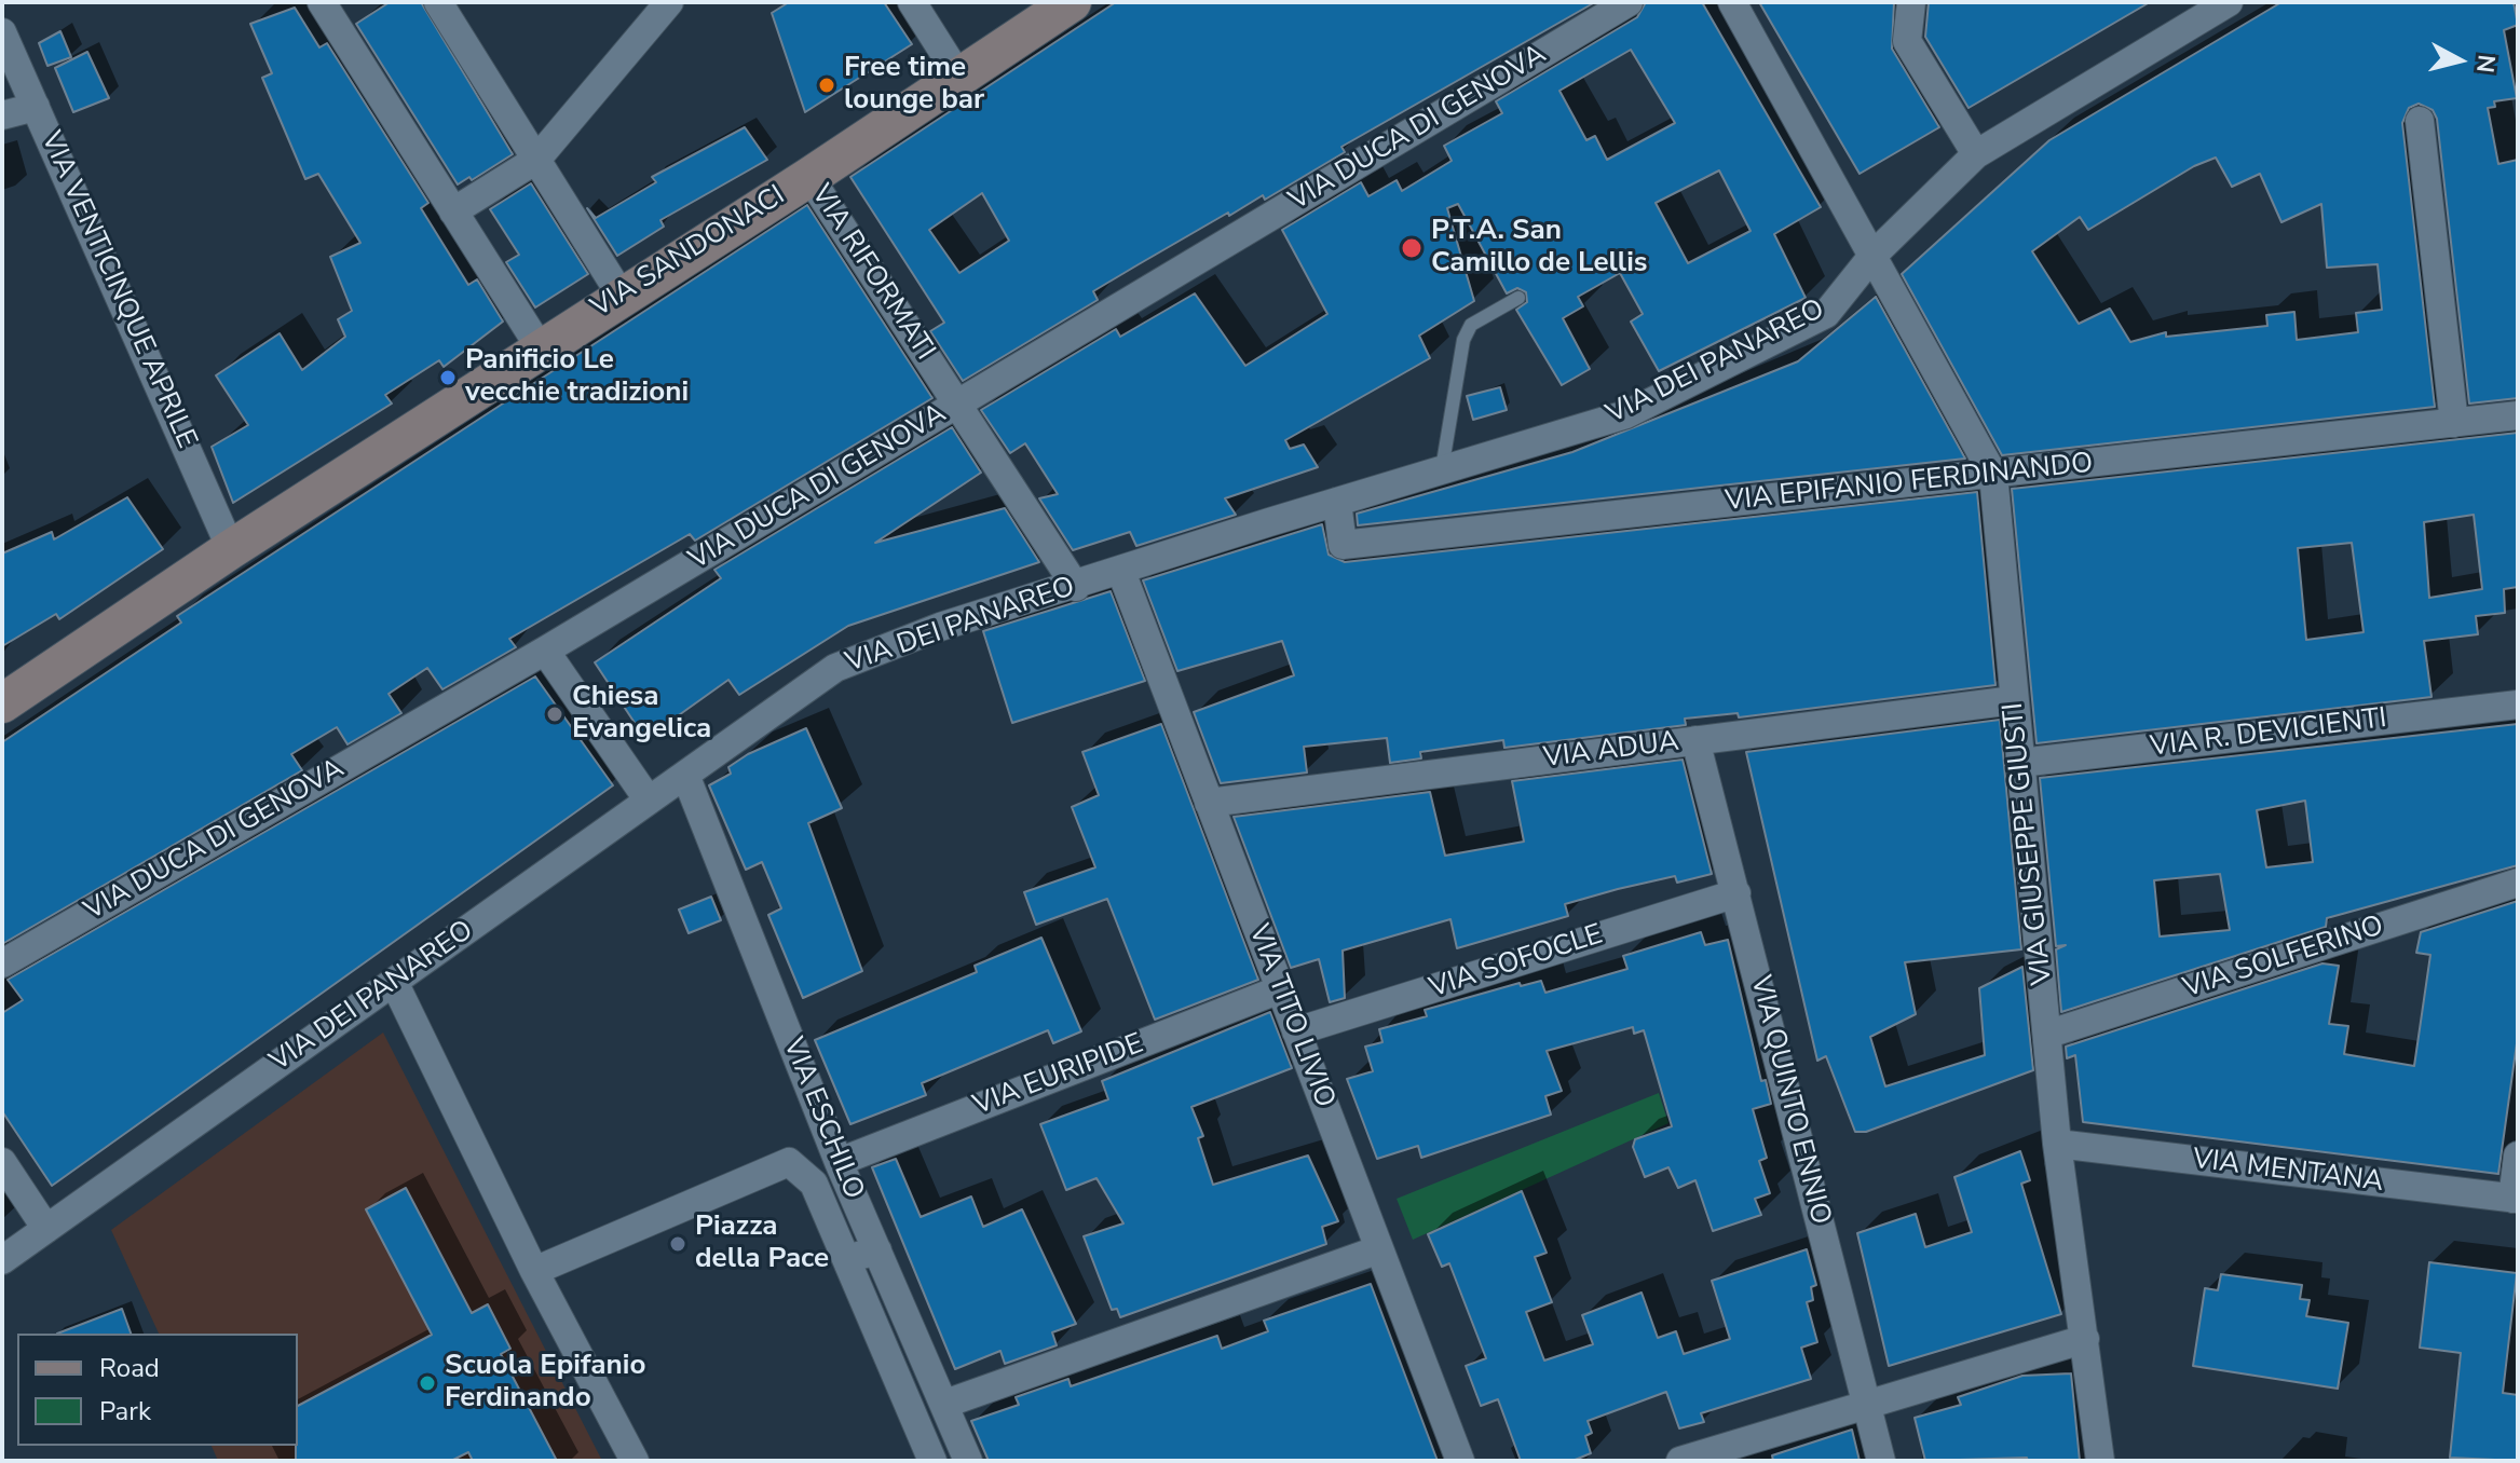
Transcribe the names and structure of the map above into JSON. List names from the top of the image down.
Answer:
{
  "streets": {
    "main road": ["VIA SANDONACI"],
    "street": [
      "VIA DUCA DI GENOVA",
      "VIA RIFORMATI",
      "VIA VENTICINQUE APRILE",
      "VIA DEI PANAREO",
      "VIA EPIFANIO FERDINANDO",
      "VIA R. DEVICIENTI",
      "VIA ADUA",
      "VIA GIUSEPPE GIUSTI",
      "VIA SOLFERINO",
      "VIA SOFOCLE",
      "VIA TITO LIVIO",
      "VIA EURIPIDE",
      "VIA QUINTO ENNIO",
      "VIA ESCHILO",
      "VIA MENTANA"
    ]
  },
  "crossings": [
    ["VIA DUCA DI GENOVA", "VIA RIFORMATI"],
    ["VIA SANDONACI", "VIA RIFORMATI"],
    ["VIA SANDONACI", "VIA VENTICINQUE APRILE"],
    ["VIA RIFORMATI", "VIA DEI PANAREO"],
    ["VIA DEI PANAREO", "VIA EPIFANIO FERDINANDO"],
    ["VIA DEI PANAREO", "VIA GIUSEPPE GIUSTI"],
    ["VIA DEI PANAREO", "VIA TITO LIVIO"],
    ["VIA DEI PANAREO", "VIA ESCHILO"],
    ["VIA EPIFANIO FERDINANDO", "VIA GIUSEPPE GIUSTI"],
    ["VIA R. DEVICIENTI", "VIA GIUSEPPE GIUSTI"],
    ["VIA ADUA", "VIA GIUSEPPE GIUSTI"],
    ["VIA ADUA", "VIA TITO LIVIO"],
    ["VIA ADUA", "VIA QUINTO ENNIO"],
    ["VIA GIUSEPPE GIUSTI", "VIA SOLFERINO"],
    ["VIA GIUSEPPE GIUSTI", "VIA MENTANA"],
    ["VIA SOFOCLE", "VIA TITO LIVIO"],
    ["VIA SOFOCLE", "VIA QUINTO ENNIO"],
    ["VIA TITO LIVIO", "VIA EURIPIDE"],
    ["VIA EURIPIDE", "VIA ESCHILO"]
  ],
  "places": [
    "Free time lounge bar",
    "P.T.A. San Camillo de Lellis",
    "Panificio Le vecchie tradizioni",
    "Chiesa Evangelica",
    "Piazza della Pace",
    "Scuola Epifanio Ferdinando"
  ],
  "legend": ["Road", "Park"],
  "north": "right"
}
